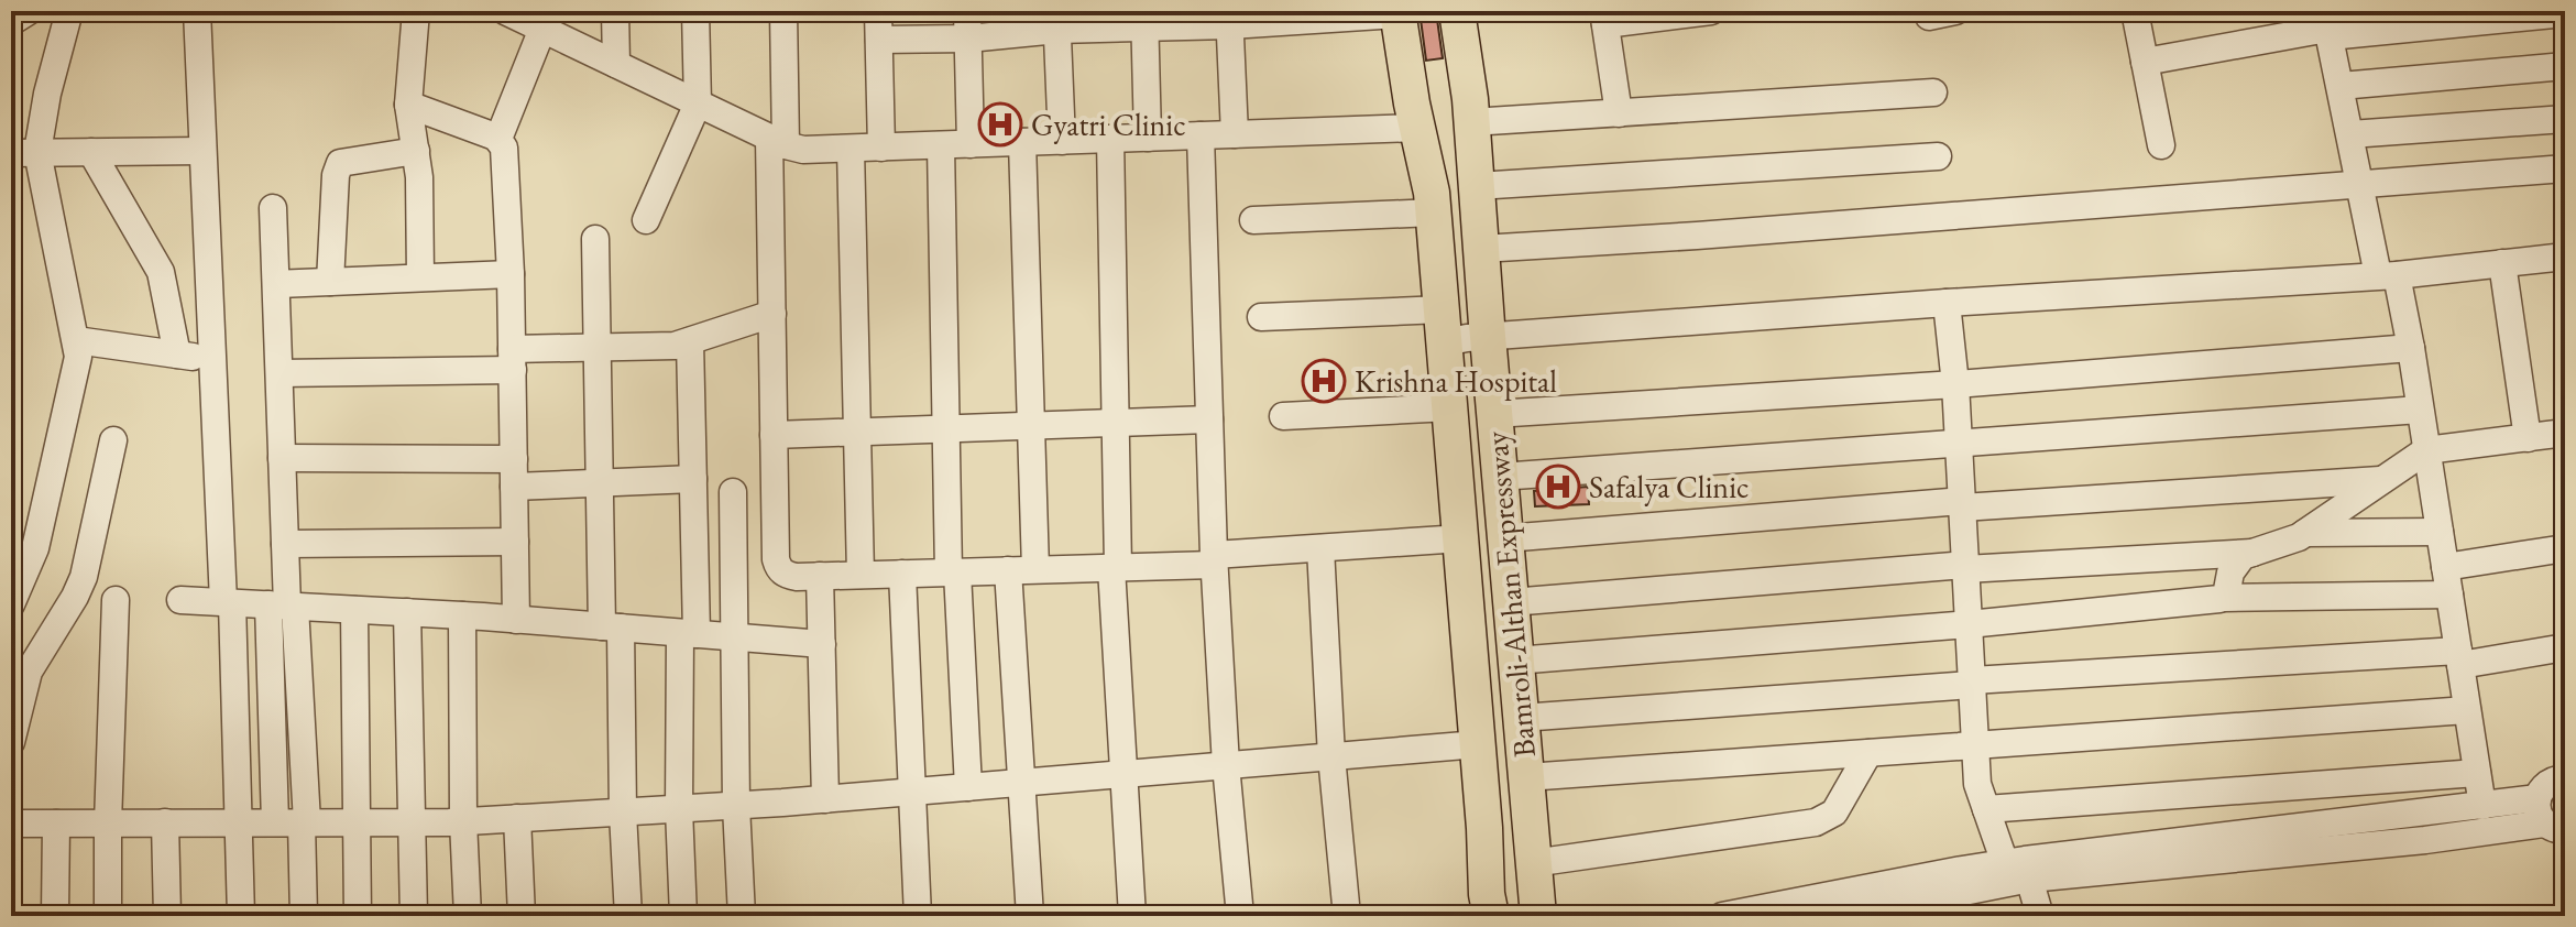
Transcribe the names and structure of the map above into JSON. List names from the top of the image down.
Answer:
{
  "streets": {
    "main road": ["Bamroli-Althan Expressway"]
  },
  "places": {
    "hospital": ["Gyatri Clinic", "Krishna Hospital", "Safalya Clinic"]
  }
}
